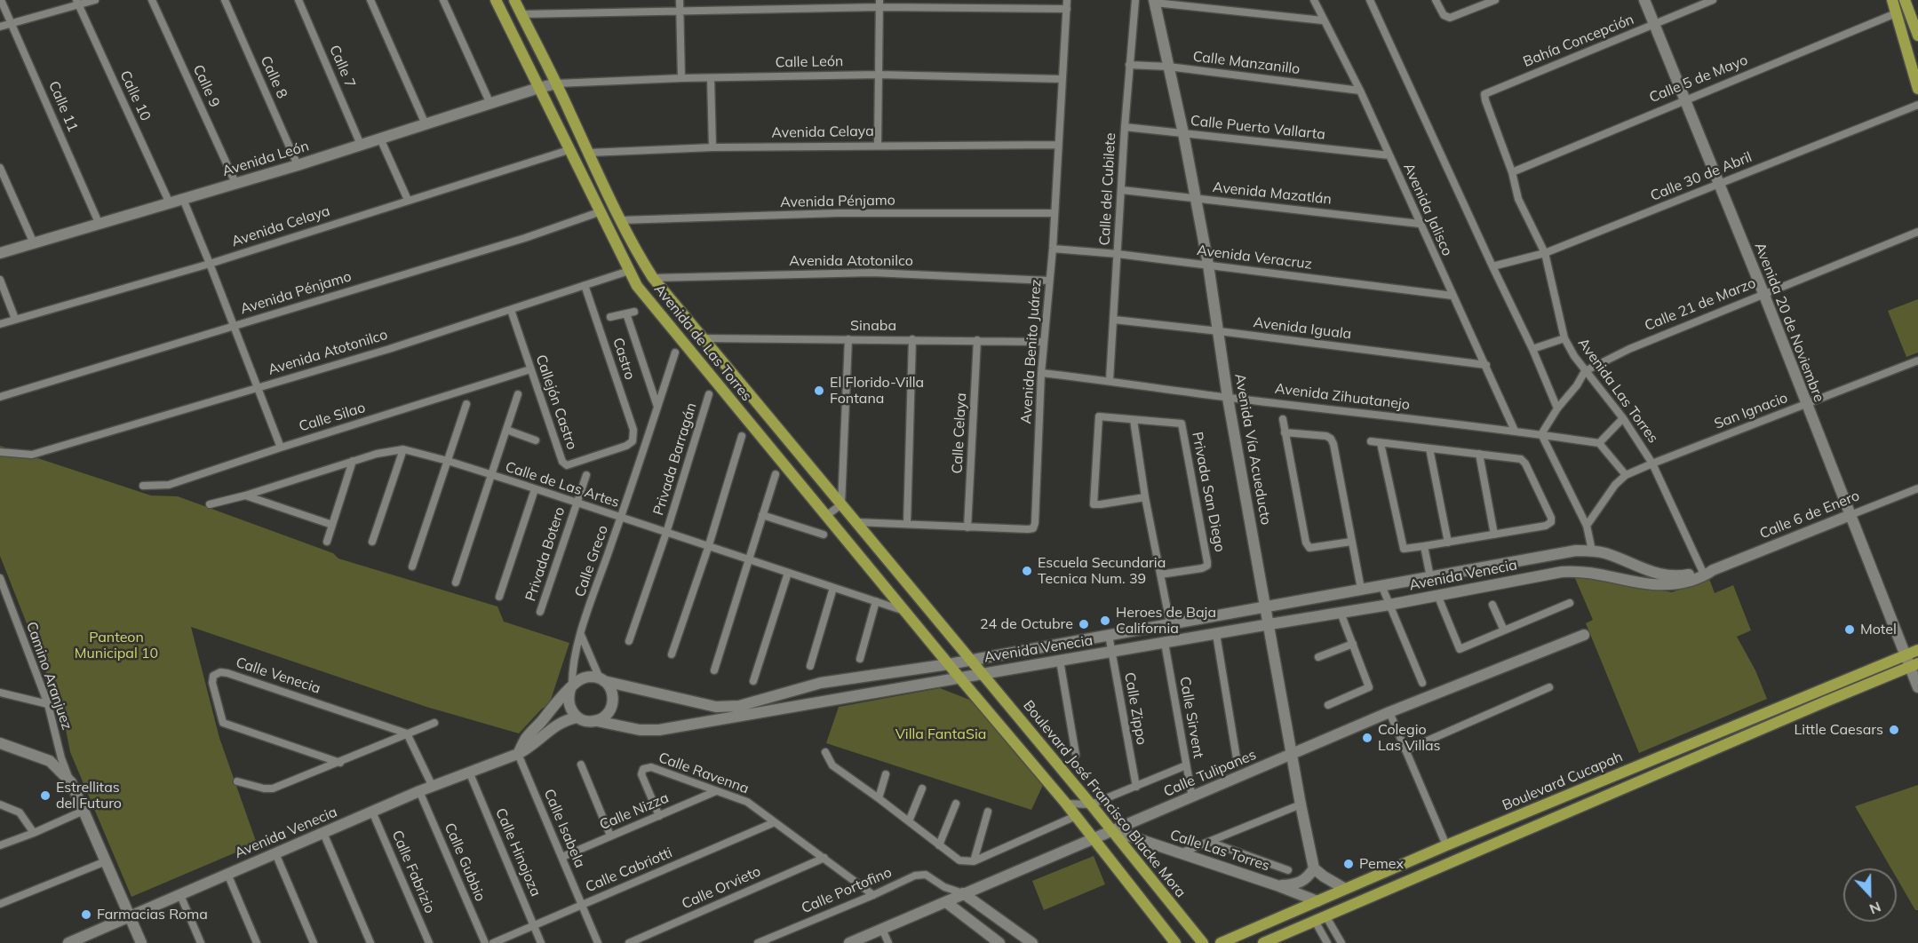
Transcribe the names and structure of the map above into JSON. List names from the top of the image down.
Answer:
{
  "streets": {
    "main road": [
      "Avenida León",
      "Avenida 20 de Noviembre",
      "Avenida de Las Torres",
      "Avenida Vía Acueducto",
      "Calle 6 de Enero",
      "Avenida Venecia",
      "Calle Tulipanes",
      "Boulevard Cucapah",
      "Boulevard José Francisco Blacke Mora",
      "Calle Las Torres"
    ],
    "street": [
      "Bahía Concepción",
      "Calle León",
      "Calle Manzanillo",
      "Calle 7",
      "Calle 8",
      "Calle 5 de Mayo",
      "Calle 9",
      "Calle 10",
      "Calle 11",
      "Calle Puerto Vallarta",
      "Avenida Celaya",
      "Calle 30 de Abril",
      "Calle del Cubilete",
      "Avenida Mazatlán",
      "Avenida Pénjamo",
      "Avenida Jalisco",
      "Avenida Veracruz",
      "Avenida Atotonilco",
      "Calle 21 de Marzo",
      "Sinaba",
      "Avenida Iguala",
      "Avenida Benito Juárez",
      "Castro",
      "Avenida Las Torres",
      "Avenida Zihuatanejo",
      "Callejón Castro",
      "San Ignacio",
      "Calle Silao",
      "Calle Celaya",
      "Privada Barragán",
      "Calle de Las Artes",
      "Privada San Diego",
      "Privada Botero",
      "Calle Greco",
      "Camino Aranjuez",
      "Calle Venecia",
      "Calle Zippo",
      "Calle Sirvent",
      "Calle Ravenna",
      "Calle Nizza",
      "Calle Isabela",
      "Calle Hinojoza",
      "Calle Gubbio",
      "Calle Cabriotti",
      "Calle Fabrizio",
      "Calle Orvieto",
      "Calle Portofino"
    ]
  },
  "crossings": [
    ["Bahía Concepción", "Avenida 20 de Noviembre"],
    ["Bahía Concepción", "Avenida Las Torres"],
    ["Calle León", "Avenida León"],
    ["Calle León", "Avenida de Las Torres"],
    ["Calle León", "Avenida Benito Juárez"],
    ["Calle Manzanillo", "Calle del Cubilete"],
    ["Calle Manzanillo", "Avenida Jalisco"],
    ["Calle Manzanillo", "Avenida Vía Acueducto"],
    ["Calle 7", "Avenida León"],
    ["Calle 8", "Avenida León"],
    ["Calle 5 de Mayo", "Avenida 20 de Noviembre"],
    ["Calle 5 de Mayo", "Avenida Las Torres"],
    ["Calle 9", "Avenida León"],
    ["Calle 10", "Avenida León"],
    ["Calle 11", "Avenida León"],
    ["Calle Puerto Vallarta", "Calle del Cubilete"],
    ["Calle Puerto Vallarta", "Avenida Jalisco"],
    ["Calle Puerto Vallarta", "Avenida Vía Acueducto"],
    ["Avenida Celaya", "Avenida de Las Torres"],
    ["Avenida Celaya", "Avenida Benito Juárez"],
    ["Avenida León", "Avenida de Las Torres"],
    ["Calle 30 de Abril", "Avenida 20 de Noviembre"],
    ["Calle 30 de Abril", "Avenida Las Torres"],
    ["Calle del Cubilete", "Avenida Mazatlán"],
    ["Calle del Cubilete", "Avenida Veracruz"],
    ["Calle del Cubilete", "Avenida Iguala"],
    ["Calle del Cubilete", "Avenida Zihuatanejo"],
    ["Avenida Mazatlán", "Avenida Jalisco"],
    ["Avenida Mazatlán", "Avenida Vía Acueducto"],
    ["Avenida Pénjamo", "Avenida de Las Torres"],
    ["Avenida Pénjamo", "Avenida Benito Juárez"],
    ["Avenida Jalisco", "Avenida Veracruz"],
    ["Avenida Jalisco", "Avenida Iguala"],
    ["Avenida Jalisco", "Avenida Zihuatanejo"],
    ["Avenida Veracruz", "Avenida Benito Juárez"],
    ["Avenida Veracruz", "Avenida Vía Acueducto"],
    ["Avenida Atotonilco", "Avenida de Las Torres"],
    ["Avenida Atotonilco", "Avenida Benito Juárez"],
    ["Avenida Atotonilco", "Castro"],
    ["Avenida Atotonilco", "Callejón Castro"],
    ["Calle 21 de Marzo", "Avenida 20 de Noviembre"],
    ["Calle 21 de Marzo", "Avenida Las Torres"],
    ["Avenida 20 de Noviembre", "San Ignacio"],
    ["Avenida 20 de Noviembre", "Calle 6 de Enero"],
    ["Avenida 20 de Noviembre", "Boulevard Cucapah"],
    ["Sinaba", "Avenida de Las Torres"],
    ["Sinaba", "Avenida Benito Juárez"],
    ["Sinaba", "Calle Celaya"],
    ["Avenida Iguala", "Avenida Vía Acueducto"],
    ["Avenida de Las Torres", "Avenida Benito Juárez"],
    ["Avenida de Las Torres", "Calle de Las Artes"],
    ["Avenida de Las Torres", "Avenida Venecia"],
    ["Avenida de Las Torres", "Boulevard José Francisco Blacke Mora"],
    ["Avenida Benito Juárez", "Avenida Zihuatanejo"],
    ["Avenida Benito Juárez", "Calle Celaya"],
    ["Castro", "Callejón Castro"],
    ["Avenida Las Torres", "San Ignacio"],
    ["Avenida Las Torres", "Calle 6 de Enero"],
    ["Avenida Las Torres", "Avenida Venecia"],
    ["Avenida Zihuatanejo", "Avenida Vía Acueducto"],
    ["Callejón Castro", "Calle Silao"],
    ["Avenida Vía Acueducto", "Avenida Venecia"],
    ["Avenida Vía Acueducto", "Calle Tulipanes"],
    ["Privada Barragán", "Calle de Las Artes"],
    ["Calle de Las Artes", "Privada Botero"],
    ["Calle de Las Artes", "Calle Greco"],
    ["Calle 6 de Enero", "Avenida Venecia"],
    ["Calle Greco", "Avenida Venecia"],
    ["Avenida Venecia", "Calle Zippo"],
    ["Avenida Venecia", "Calle Sirvent"],
    ["Avenida Venecia", "Boulevard José Francisco Blacke Mora"],
    ["Avenida Venecia", "Calle Isabela"],
    ["Avenida Venecia", "Calle Hinojoza"],
    ["Avenida Venecia", "Calle Gubbio"],
    ["Avenida Venecia", "Calle Fabrizio"],
    ["Calle Sirvent", "Calle Tulipanes"],
    ["Calle Ravenna", "Calle Nizza"],
    ["Calle Ravenna", "Calle Cabriotti"],
    ["Calle Ravenna", "Calle Orvieto"],
    ["Calle Ravenna", "Calle Portofino"],
    ["Calle Tulipanes", "Boulevard José Francisco Blacke Mora"],
    ["Calle Tulipanes", "Calle Las Torres"],
    ["Calle Tulipanes", "Calle Portofino"],
    ["Boulevard Cucapah", "Calle Las Torres"],
    ["Boulevard José Francisco Blacke Mora", "Calle Las Torres"],
    ["Calle Nizza", "Calle Isabela"],
    ["Calle Isabela", "Calle Cabriotti"],
    ["Calle Hinojoza", "Calle Cabriotti"]
  ],
  "parks": ["Panteon Municipal 10", "Villa FantaSia"],
  "places": [
    "El Florido-Villa Fontana",
    "Escuela Secundaria Tecnica Num. 39",
    "Heroes de Baja California",
    "24 de Octubre",
    "Motel",
    "Little Caesars",
    "Colegio Las Villas",
    "Estrellitas del Futuro",
    "Pemex",
    "Farmacias Roma"
  ],
  "north": "bottom"
}
